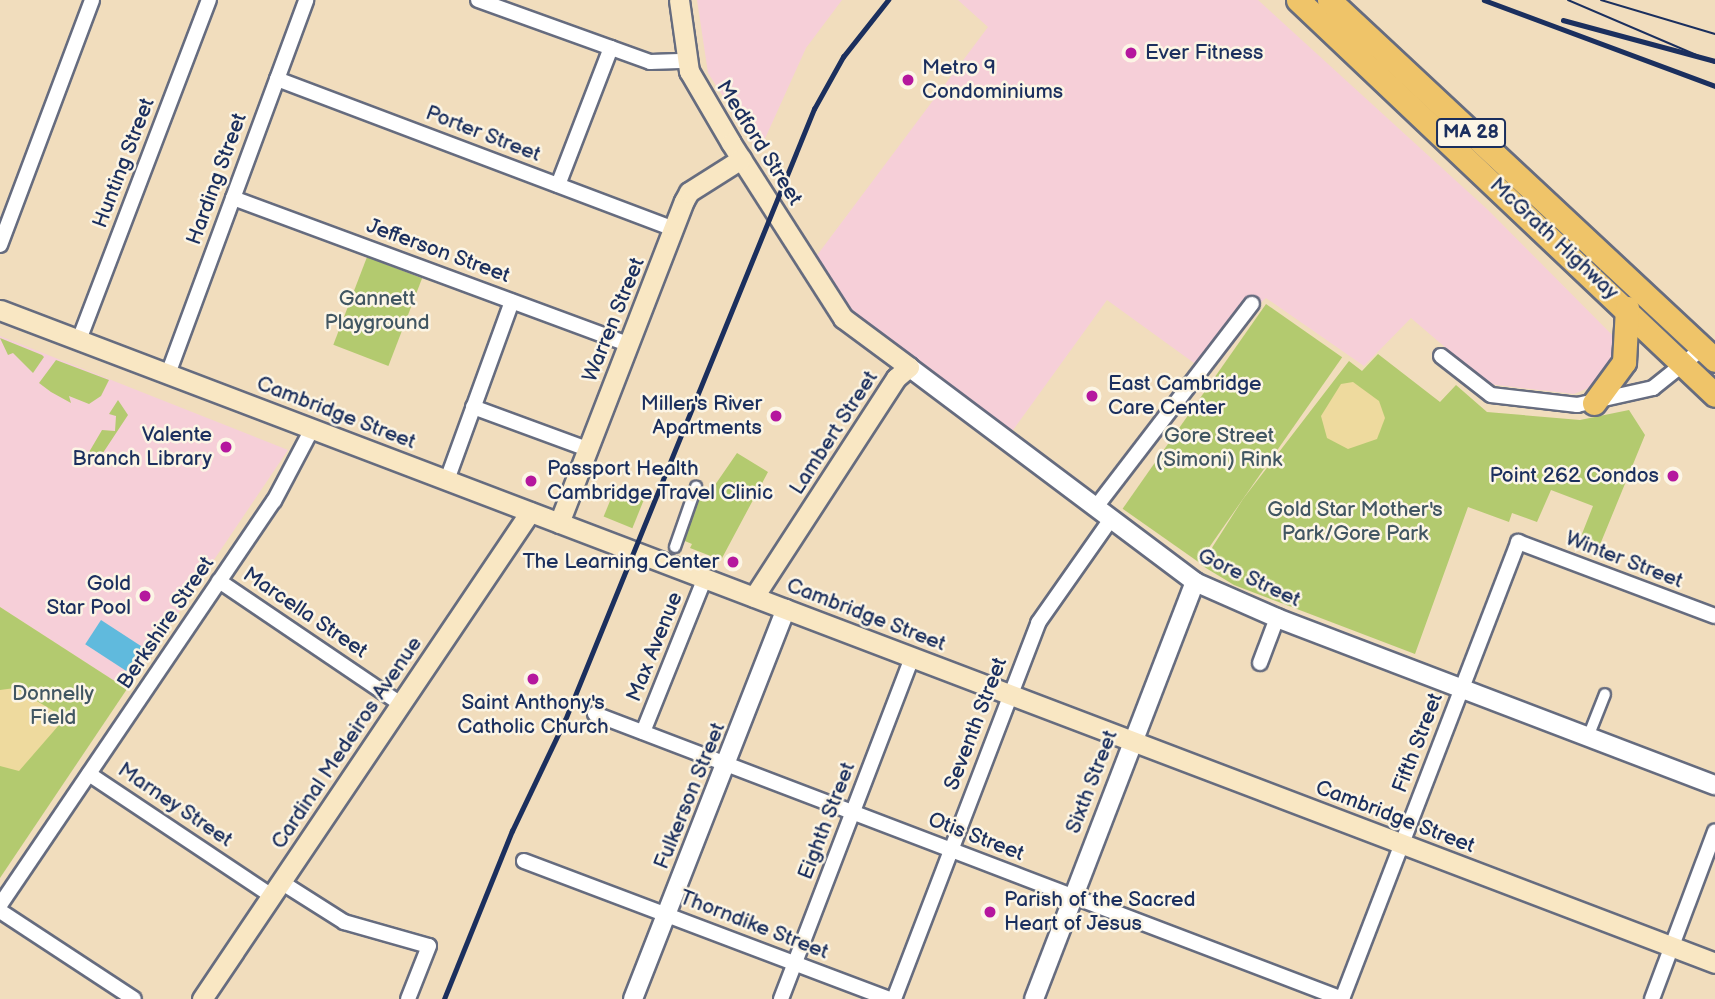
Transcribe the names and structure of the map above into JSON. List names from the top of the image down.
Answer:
{
  "streets": {
    "highway": ["MA 28", "McGrath Highway"],
    "main road": [
      "Medford Street",
      "Warren Street",
      "Cambridge Street",
      "Lambert Street",
      "Gore Street",
      "Cardinal Medeiros Avenue"
    ],
    "street": [
      "Porter Street",
      "Hunting Street",
      "Harding Street",
      "Jefferson Street",
      "Winter Street",
      "Marcella Street",
      "Berkshire Street",
      "Max Avenue",
      "Seventh Street",
      "Fifth Street",
      "Sixth Street",
      "Fulkerson Street",
      "Marney Street",
      "Eighth Street",
      "Otis Street",
      "Thorndike Street"
    ]
  },
  "crossings": [
    ["MA 28", "McGrath Highway"],
    ["Porter Street", "Harding Street"],
    ["Porter Street", "Warren Street"],
    ["Medford Street", "Warren Street"],
    ["Medford Street", "Gore Street"],
    ["Hunting Street", "Cambridge Street"],
    ["Harding Street", "Jefferson Street"],
    ["Harding Street", "Cambridge Street"],
    ["Jefferson Street", "Warren Street"],
    ["Warren Street", "Cambridge Street"],
    ["Cambridge Street", "Lambert Street"],
    ["Cambridge Street", "Berkshire Street"],
    ["Cambridge Street", "Max Avenue"],
    ["Cambridge Street", "Seventh Street"],
    ["Cambridge Street", "Cardinal Medeiros Avenue"],
    ["Cambridge Street", "Fifth Street"],
    ["Cambridge Street", "Sixth Street"],
    ["Cambridge Street", "Fulkerson Street"],
    ["Cambridge Street", "Eighth Street"],
    ["Lambert Street", "Gore Street"],
    ["Winter Street", "Fifth Street"],
    ["Gore Street", "Seventh Street"],
    ["Gore Street", "Fifth Street"],
    ["Gore Street", "Sixth Street"],
    ["Marcella Street", "Berkshire Street"],
    ["Marcella Street", "Cardinal Medeiros Avenue"],
    ["Berkshire Street", "Marney Street"],
    ["Max Avenue", "Otis Street"],
    ["Seventh Street", "Otis Street"],
    ["Cardinal Medeiros Avenue", "Marney Street"],
    ["Fifth Street", "Otis Street"],
    ["Sixth Street", "Otis Street"],
    ["Fulkerson Street", "Otis Street"],
    ["Fulkerson Street", "Thorndike Street"],
    ["Eighth Street", "Otis Street"],
    ["Eighth Street", "Thorndike Street"]
  ],
  "parks": [
    "Gannett Playground",
    "Gore Street (Simoni) Rink",
    "Gold Star Mother's Park/Gore Park",
    "Donnelly Field"
  ],
  "places": [
    "Ever Fitness",
    "Metro 9 Condominiums",
    "East Cambridge Care Center",
    "Miller's River Apartments",
    "Valente Branch Library",
    "Point 262 Condos",
    "Passport Health Cambridge Travel Clinic",
    "The Learning Center",
    "Gold Star Pool",
    "Saint Anthony's Catholic Church",
    "Parish of the Sacred Heart of Jesus"
  ]
}
